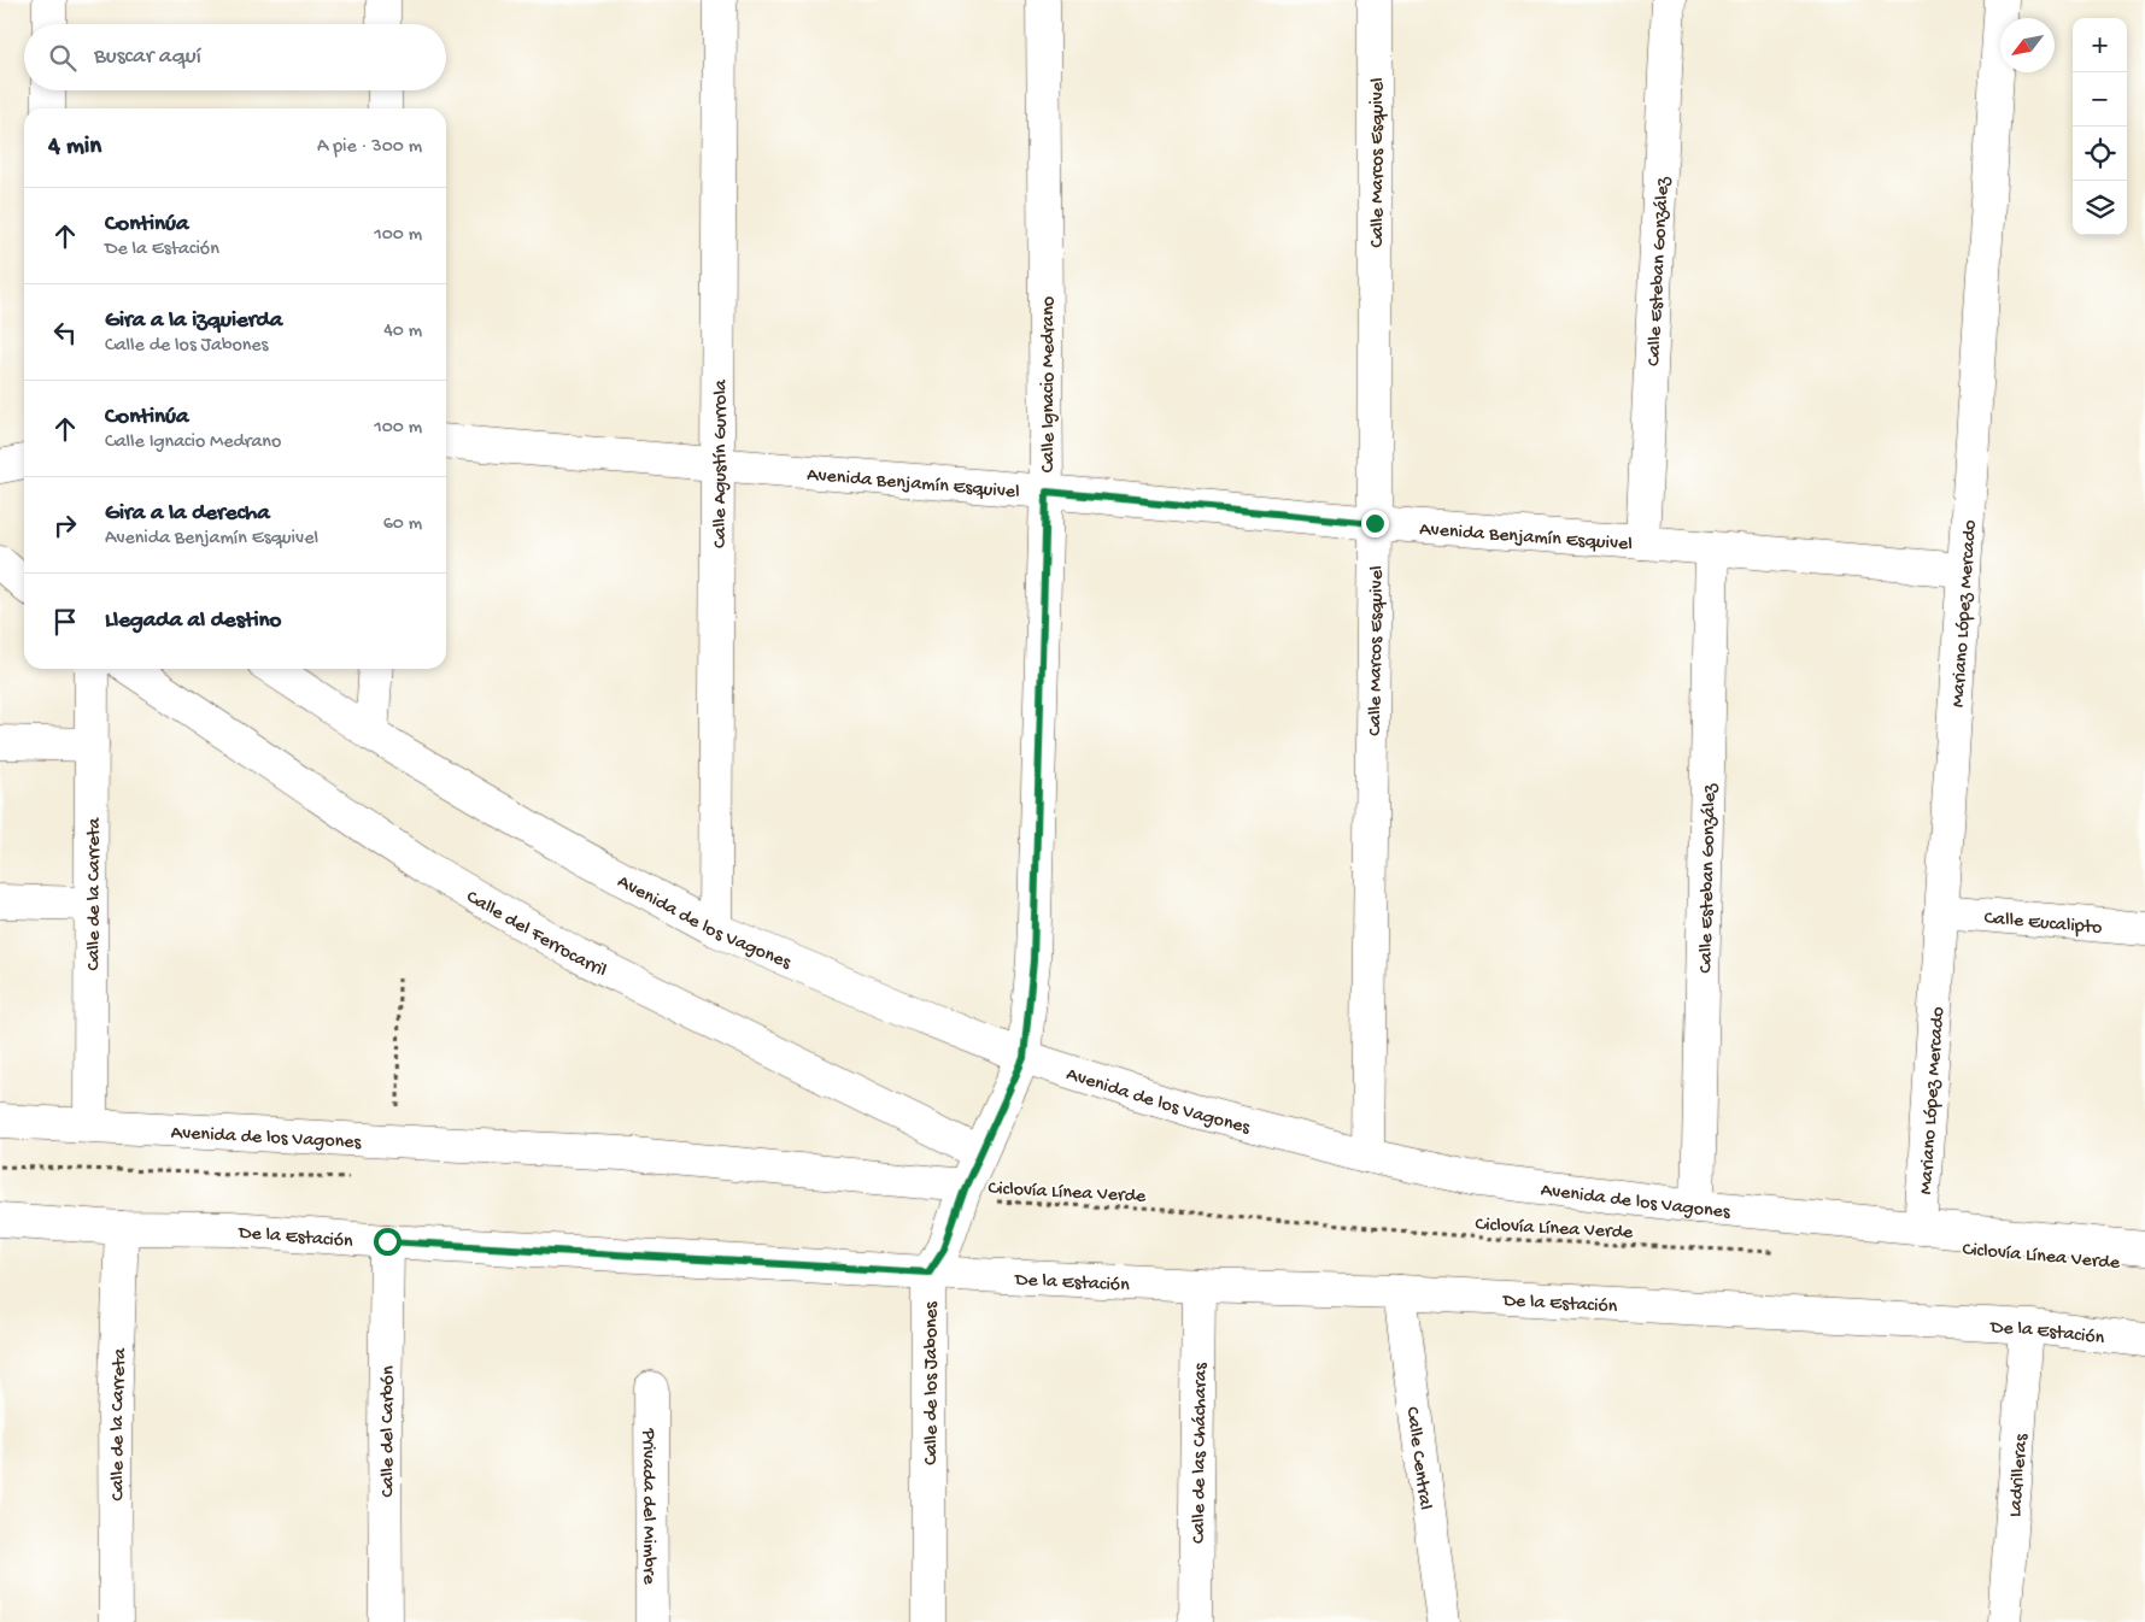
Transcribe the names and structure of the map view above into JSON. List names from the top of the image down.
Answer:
{
  "streets": {
    "street": [
      "Calle Marcos Esquivel",
      "Calle Esteban González",
      "Calle Ignacio Medrano",
      "Calle Agustín Gurrola",
      "Avenida Benjamín Esquivel",
      "Mariano López Mercado",
      "Calle de la Carreta",
      "Avenida de los Vagones",
      "Calle Eucalipto",
      "Calle del Ferrocarril",
      "De la Estación",
      "Calle de los Jabones",
      "Calle del Carbón",
      "Calle de las Chácharas",
      "Calle Central",
      "Ladrilleras",
      "Privada del Mimbre"
    ],
    "path": ["Ciclovía Línea Verde"]
  },
  "crossings": [
    ["Calle Marcos Esquivel", "Avenida Benjamín Esquivel"],
    ["Calle Marcos Esquivel", "Avenida de los Vagones"],
    ["Calle Esteban González", "Avenida Benjamín Esquivel"],
    ["Calle Esteban González", "Avenida de los Vagones"],
    ["Calle Ignacio Medrano", "Avenida Benjamín Esquivel"],
    ["Calle Ignacio Medrano", "Avenida de los Vagones"],
    ["Calle Ignacio Medrano", "Calle de los Jabones"],
    ["Calle Agustín Gurrola", "Avenida Benjamín Esquivel"],
    ["Calle Agustín Gurrola", "Avenida de los Vagones"],
    ["Avenida Benjamín Esquivel", "Mariano López Mercado"],
    ["Mariano López Mercado", "Avenida de los Vagones"],
    ["Mariano López Mercado", "Calle Eucalipto"],
    ["Calle de la Carreta", "Avenida de los Vagones"],
    ["Calle de la Carreta", "De la Estación"],
    ["Avenida de los Vagones", "Ciclovía Línea Verde"],
    ["Avenida de los Vagones", "Calle de los Jabones"],
    ["Calle del Ferrocarril", "Calle de los Jabones"],
    ["Ciclovía Línea Verde", "Calle de los Jabones"],
    ["De la Estación", "Calle de los Jabones"],
    ["De la Estación", "Calle del Carbón"],
    ["De la Estación", "Calle de las Chácharas"],
    ["De la Estación", "Calle Central"],
    ["De la Estación", "Ladrilleras"]
  ],
  "north": "bottom left",
  "page": {
    "map_buttons": ["+", "−"],
    "search": "Buscar aquí",
    "heading": ["4 min", "A pie · 300 m"],
    "list": [
      ["Continúa", "De la Estación", "100 m"],
      ["Gira a la izquierda", "Calle de los Jabones", "40 m"],
      ["Continúa", "Calle Ignacio Medrano", "100 m"],
      ["Gira a la derecha", "Avenida Benjamín Esquivel", "60 m"],
      "Llegada al destino"
    ]
  }
}
